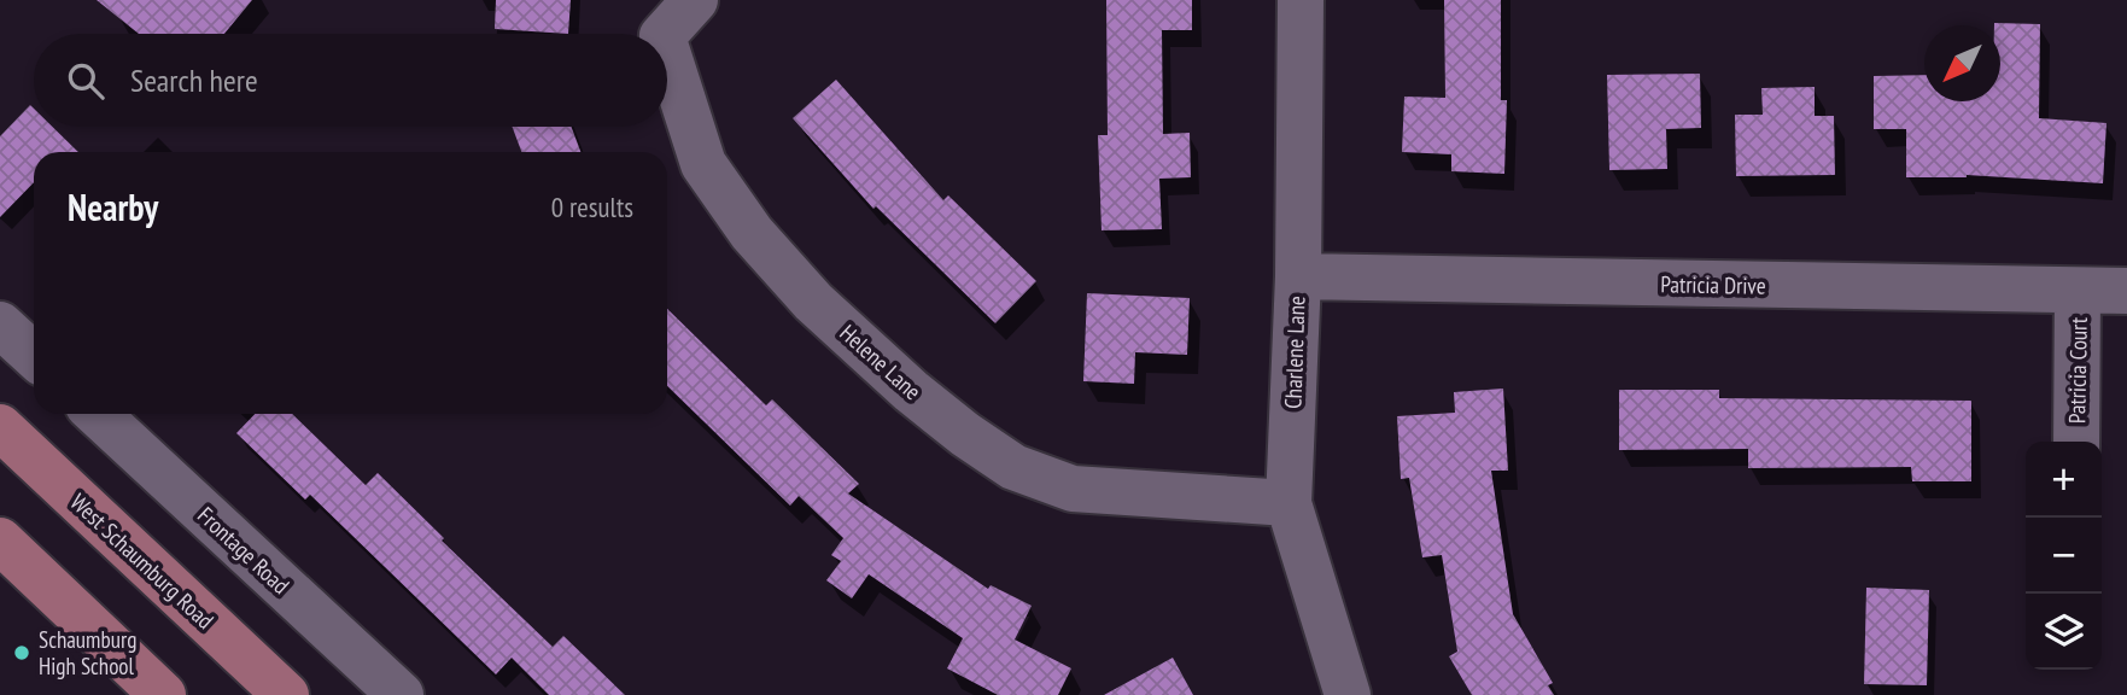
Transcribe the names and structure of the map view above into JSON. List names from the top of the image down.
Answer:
{
  "streets": {
    "main road": ["West Schaumburg Road"],
    "street": [
      "Patricia Drive",
      "Charlene Lane",
      "Helene Lane",
      "Patricia Court",
      "Frontage Road"
    ]
  },
  "crossings": [
    ["Patricia Drive", "Charlene Lane"],
    ["Patricia Drive", "Patricia Court"],
    ["Charlene Lane", "Helene Lane"]
  ],
  "places": ["Schaumburg High School"],
  "north": "bottom left",
  "page": {
    "search": "Search here",
    "heading": ["Nearby", "0 results"],
    "map_buttons": ["+", "−"]
  }
}
